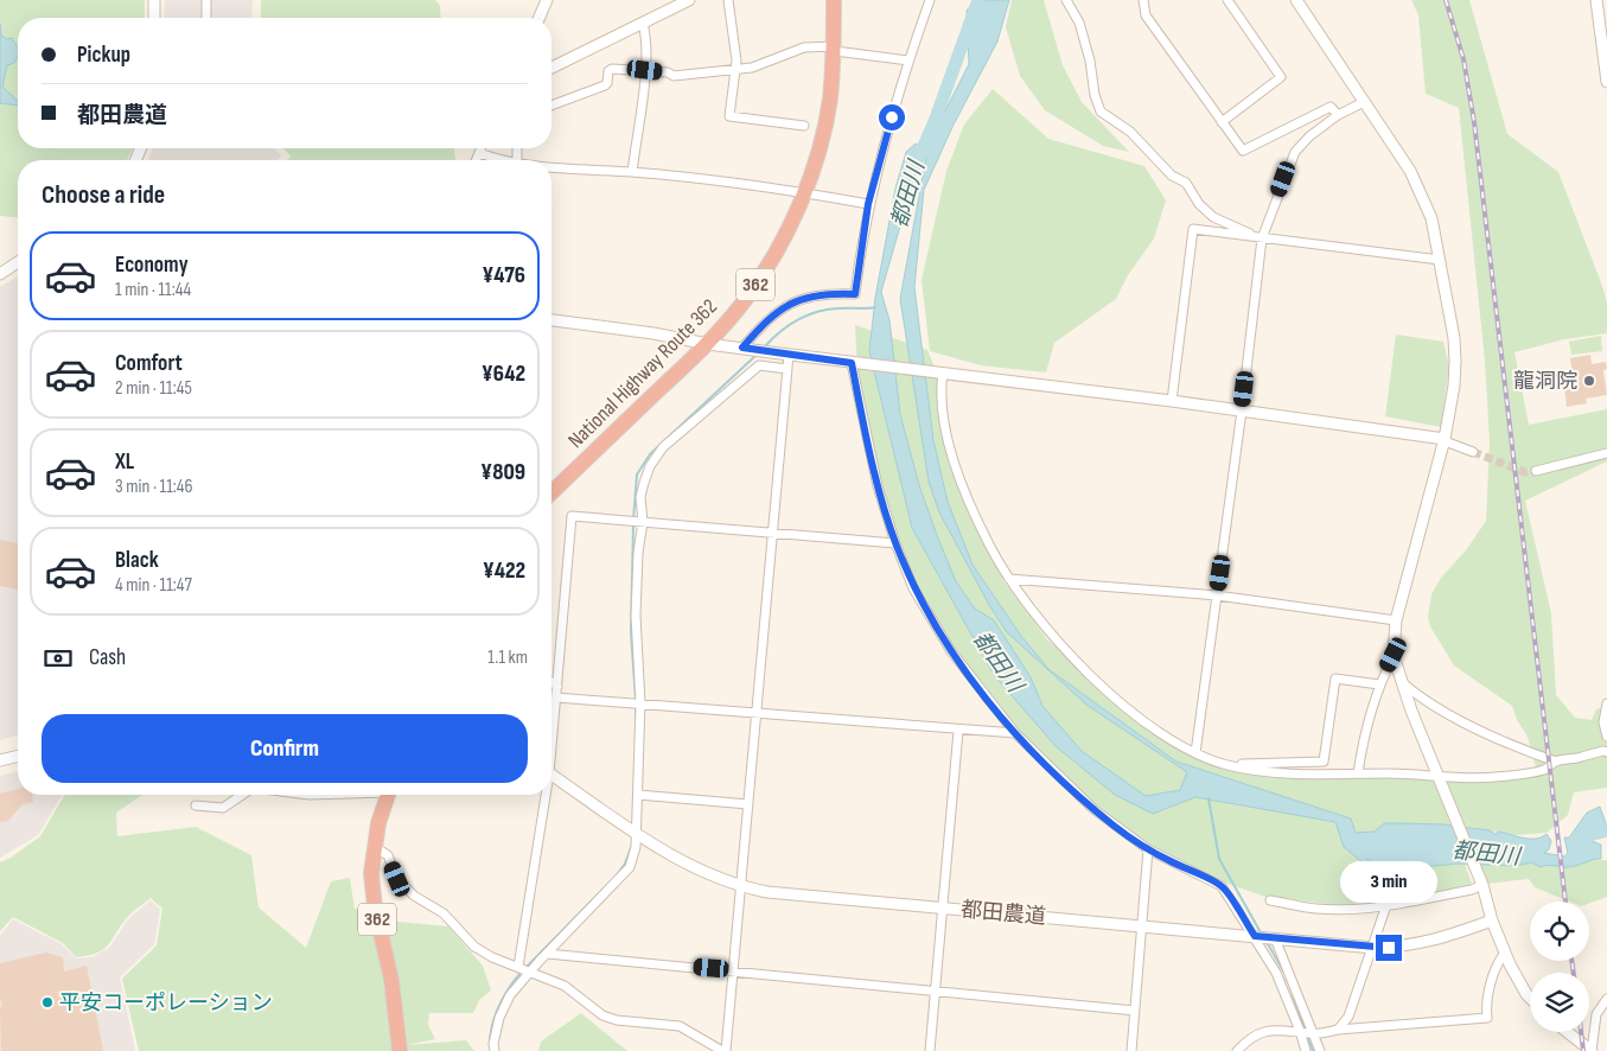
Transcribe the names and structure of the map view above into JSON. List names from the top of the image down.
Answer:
{
  "streets": {
    "highway": ["362", "National Highway Route 362"],
    "street": ["都田農道"]
  },
  "water": ["都田川"],
  "places": ["龍洞院", "平安コーポレーション"],
  "page": {
    "banner": ["Pickup", "都田農道"],
    "heading": "Choose a ride",
    "list": [
      {
        "name": "Economy",
        "note": "1 min · 11:44",
        "value": "¥476"
      },
      {
        "name": "Comfort",
        "note": "2 min · 11:45",
        "value": "¥642"
      },
      {
        "name": "XL",
        "note": "3 min · 11:46",
        "value": "¥809"
      },
      {
        "name": "Black",
        "note": "4 min · 11:47",
        "value": "¥422"
      }
    ],
    "pay": ["Cash", "1.1 km"],
    "buttons": "Confirm",
    "bubble": "3 min"
  }
}
